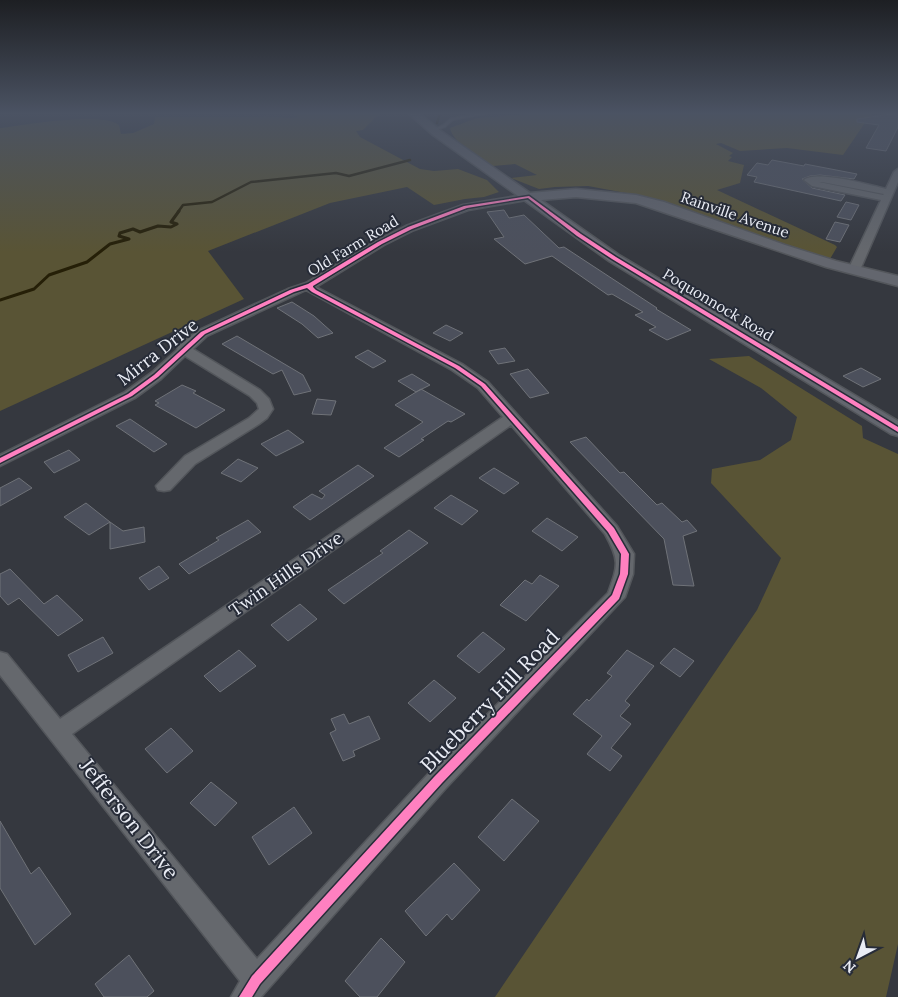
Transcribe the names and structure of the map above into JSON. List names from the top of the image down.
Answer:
{
  "streets": {
    "main road": ["Rainville Avenue", "Poquonnock Road"],
    "street": [
      "Old Farm Road",
      "Mirra Drive",
      "Twin Hills Drive",
      "Blueberry Hill Road",
      "Jefferson Drive"
    ]
  },
  "crossings": [
    ["Rainville Avenue", "Old Farm Road"],
    ["Rainville Avenue", "Poquonnock Road"],
    ["Old Farm Road", "Poquonnock Road"],
    ["Old Farm Road", "Mirra Drive"],
    ["Old Farm Road", "Twin Hills Drive"],
    ["Old Farm Road", "Blueberry Hill Road"],
    ["Twin Hills Drive", "Blueberry Hill Road"],
    ["Twin Hills Drive", "Jefferson Drive"],
    ["Blueberry Hill Road", "Jefferson Drive"]
  ],
  "north": "bottom left"
}
